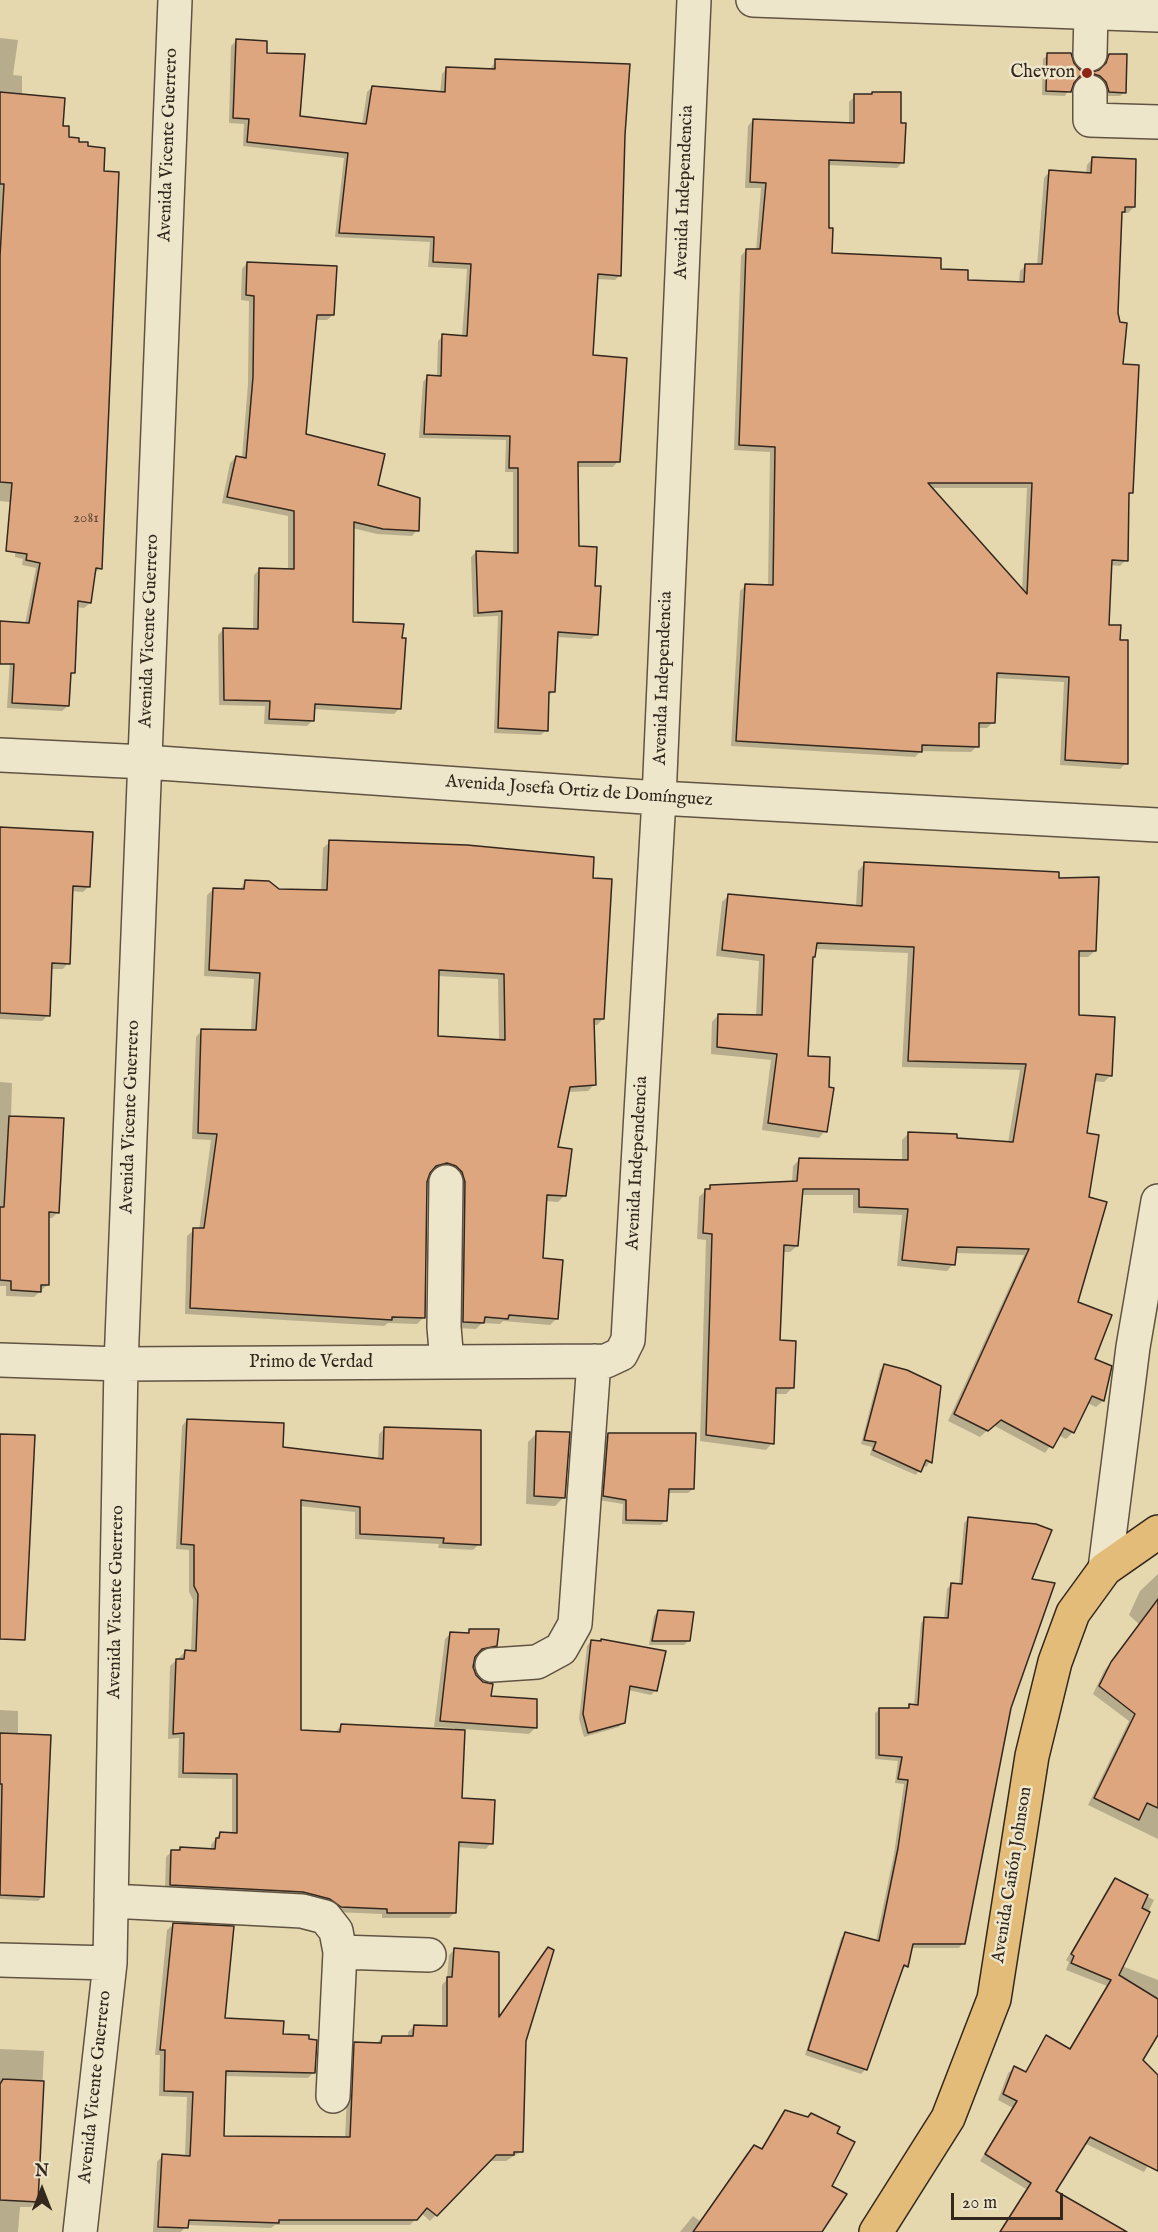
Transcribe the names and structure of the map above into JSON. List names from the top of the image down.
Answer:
{
  "streets": {
    "main road": ["Avenida Cañón Johnson"],
    "street": [
      "Avenida Vicente Guerrero",
      "Avenida Independencia",
      "Avenida Josefa Ortiz de Domínguez",
      "Primo de Verdad"
    ]
  },
  "crossings": [
    ["Avenida Vicente Guerrero", "Avenida Josefa Ortiz de Domínguez"],
    ["Avenida Vicente Guerrero", "Primo de Verdad"],
    ["Avenida Independencia", "Avenida Josefa Ortiz de Domínguez"],
    ["Avenida Independencia", "Primo de Verdad"]
  ],
  "places": ["Chevron"],
  "house_numbers": ["2081"],
  "scale_bar": "20 m",
  "north": "top"
}
